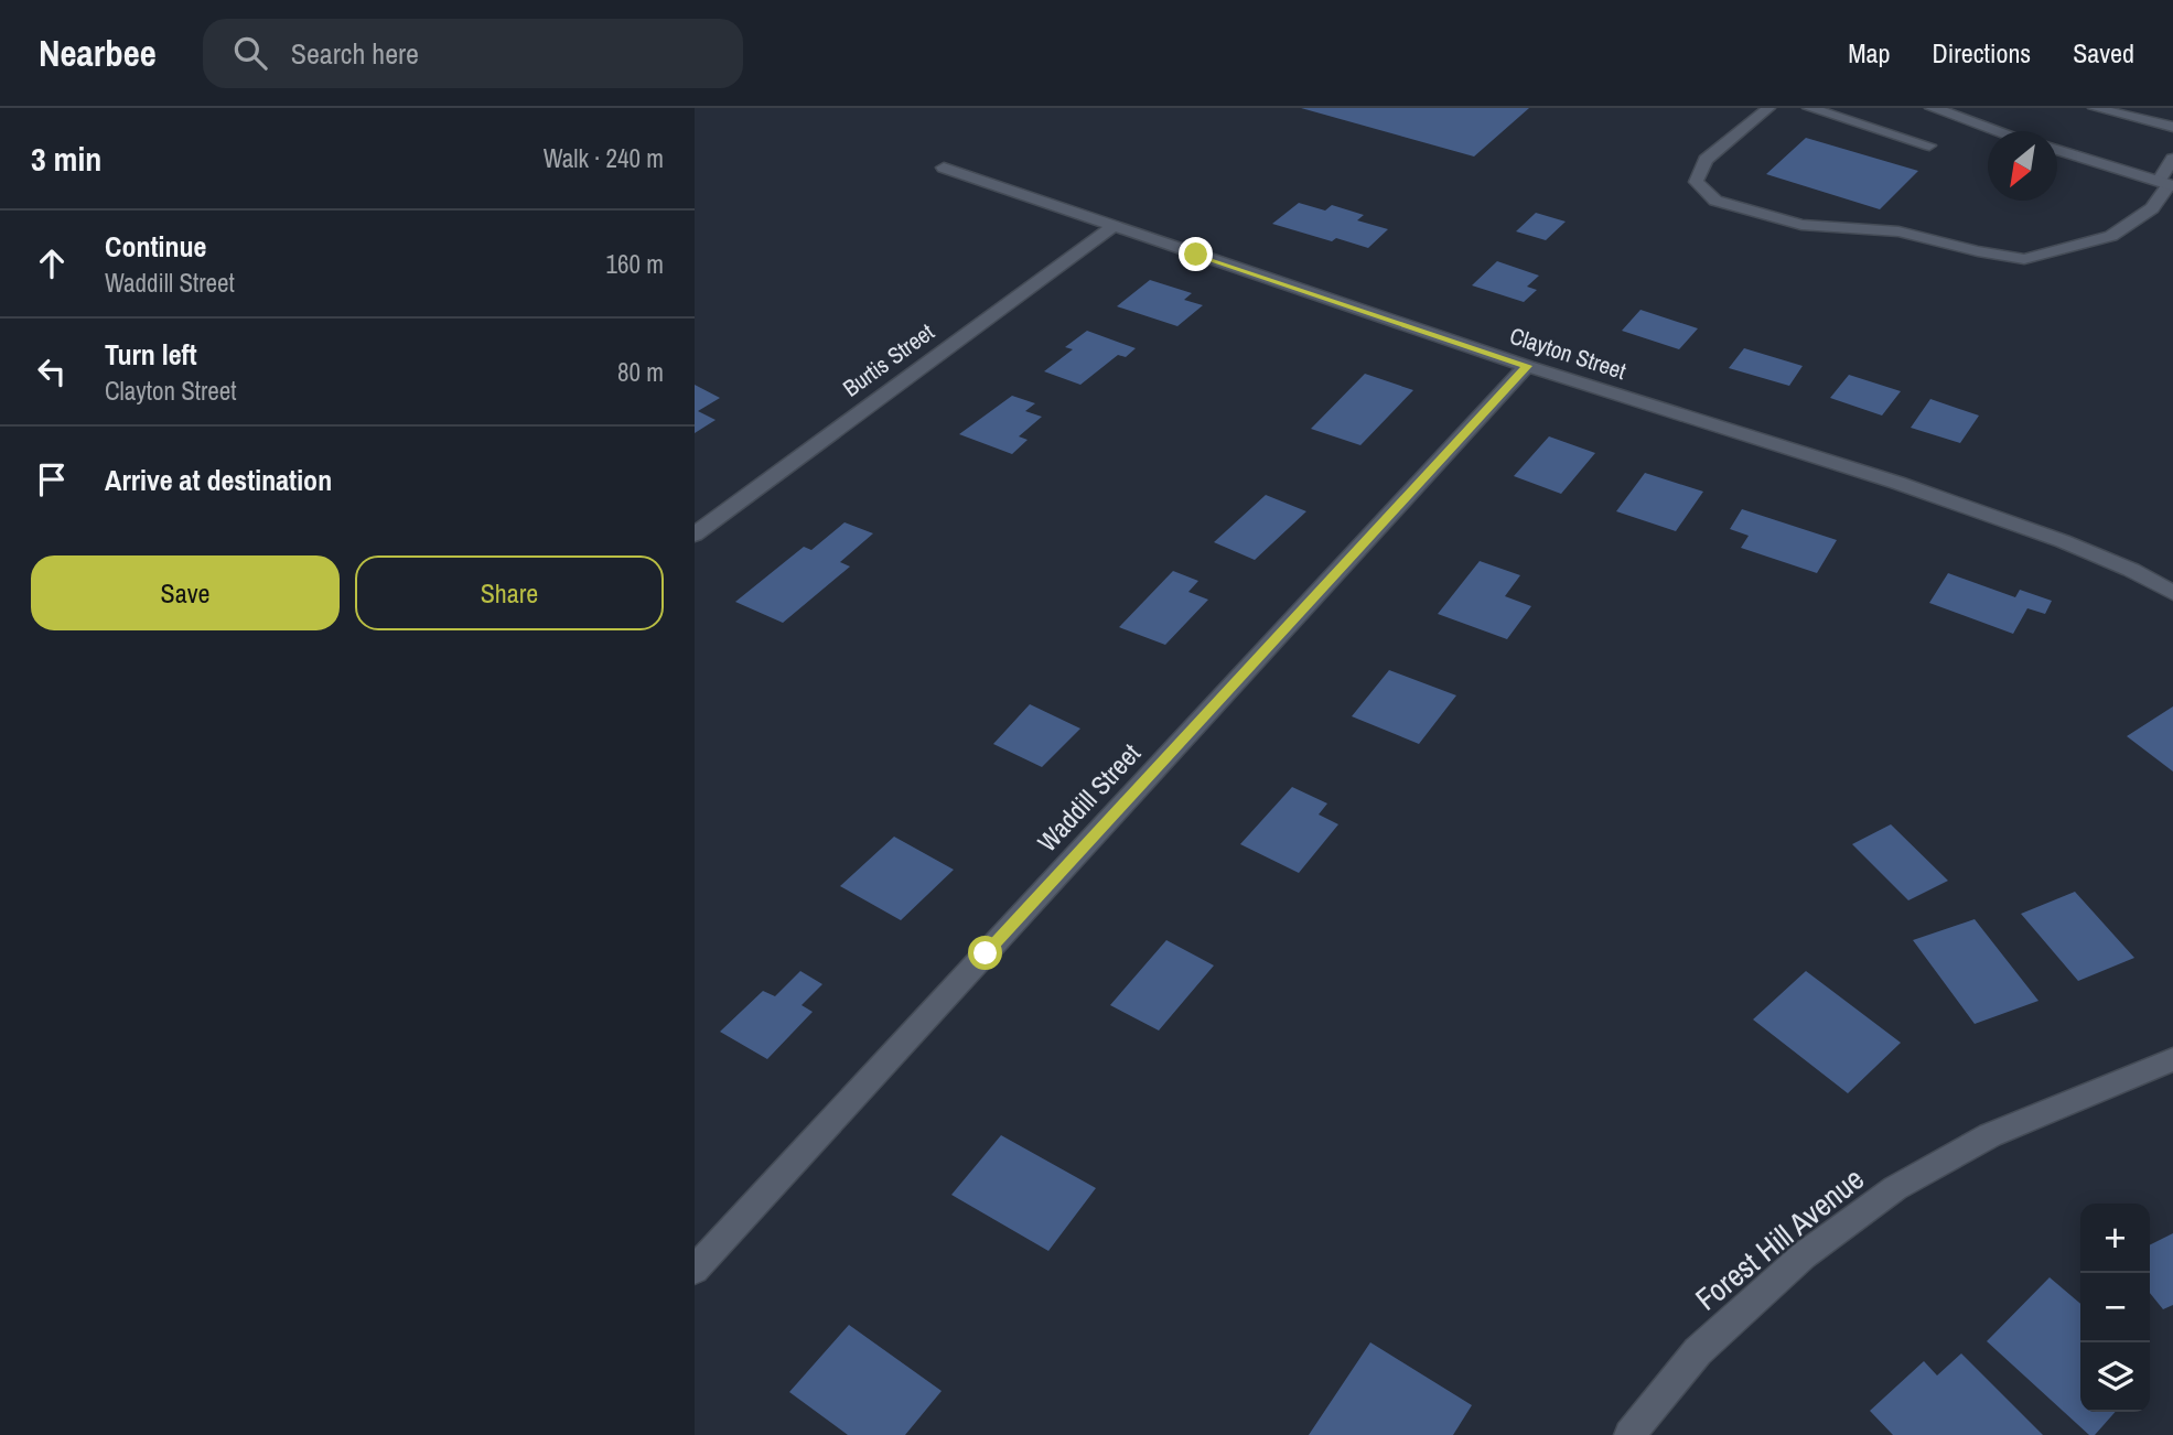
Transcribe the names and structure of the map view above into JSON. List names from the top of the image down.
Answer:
{
  "streets": {
    "street": [
      "Clayton Street",
      "Burtis Street",
      "Waddill Street",
      "Forest Hill Avenue"
    ]
  },
  "crossings": [
    ["Clayton Street", "Burtis Street"],
    ["Clayton Street", "Waddill Street"]
  ],
  "north": "bottom left",
  "page": {
    "header": "Nearbee",
    "search": "Search here",
    "nav": ["Map", "Directions", "Saved"],
    "heading": ["3 min", "Walk · 240 m"],
    "list": [
      ["Continue", "Waddill Street", "160 m"],
      ["Turn left", "Clayton Street", "80 m"],
      "Arrive at destination"
    ],
    "buttons": ["Save", "Share"],
    "map_buttons": ["+", "−"]
  }
}
